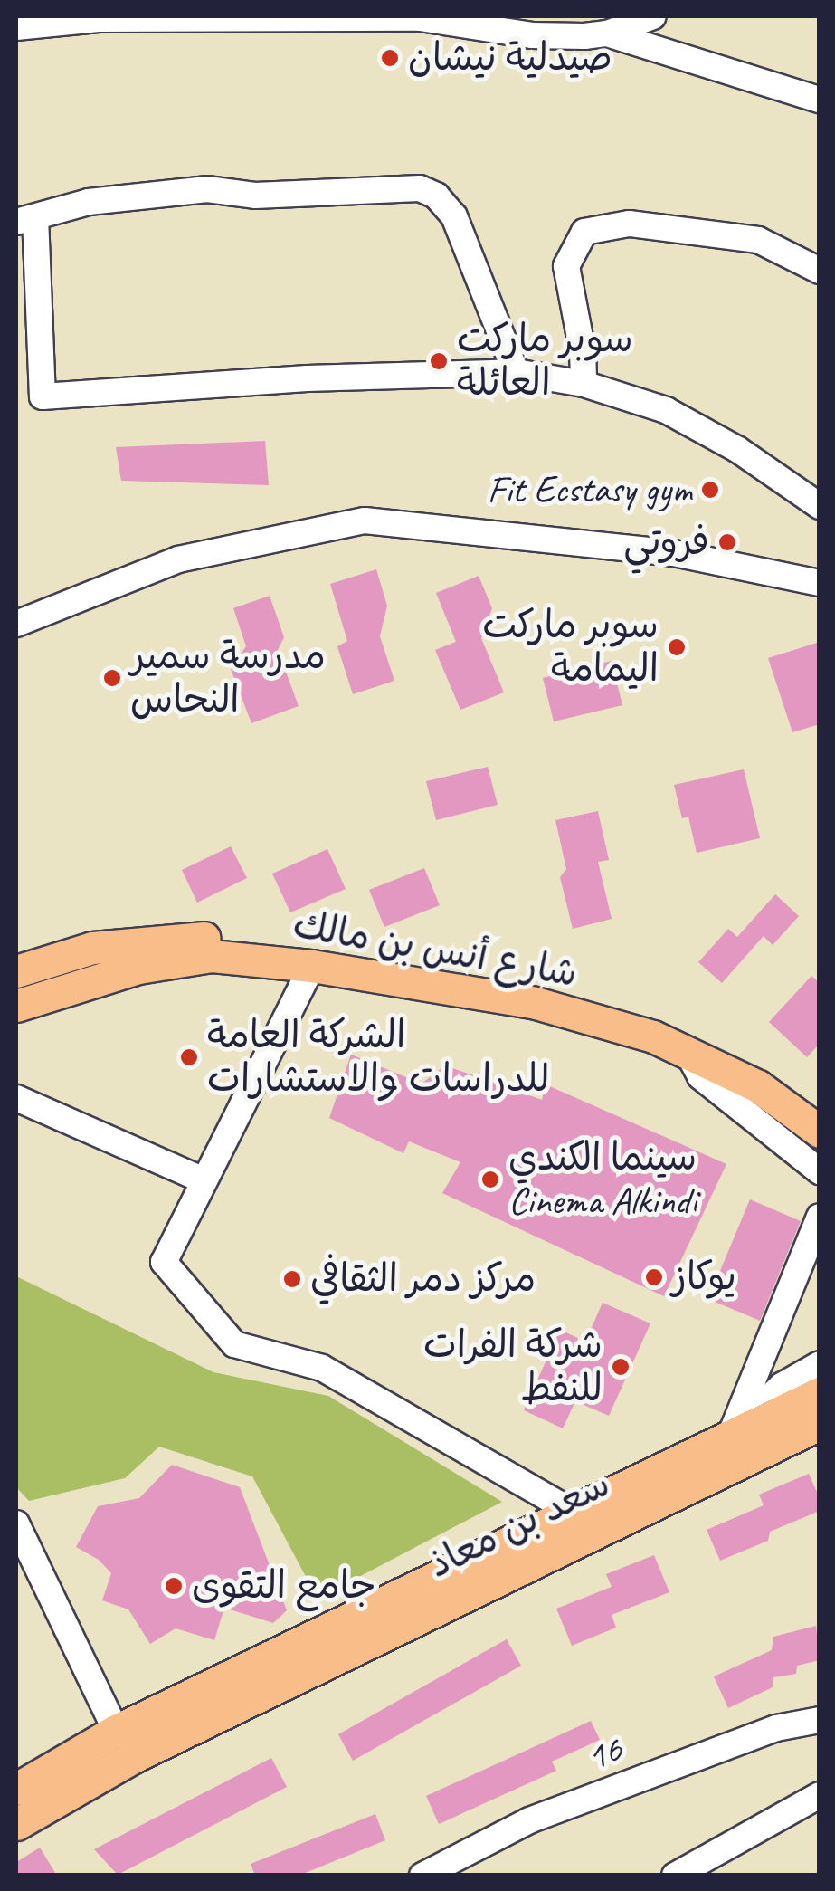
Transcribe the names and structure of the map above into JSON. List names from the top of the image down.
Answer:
{
  "streets": {
    "main road": ["شارع أنس بن مالك", "سعد بن معاذ"],
    "street": ["16"]
  },
  "places": [
    "صيدلية نيشان",
    "سوبر ماركت العائلة",
    "Fit Ecstasy gym",
    "فروتي",
    "سوبر ماركت اليمامة",
    "مدرسة سمير النحاس",
    "الشركة العامة للدراسات والاستشارات",
    "سينما الكندي Cinema Alkindi",
    "يوكاز",
    "مركز دمر الثقافي",
    "شركة الفرات للنفط",
    "جامع التقوى"
  ]
}
